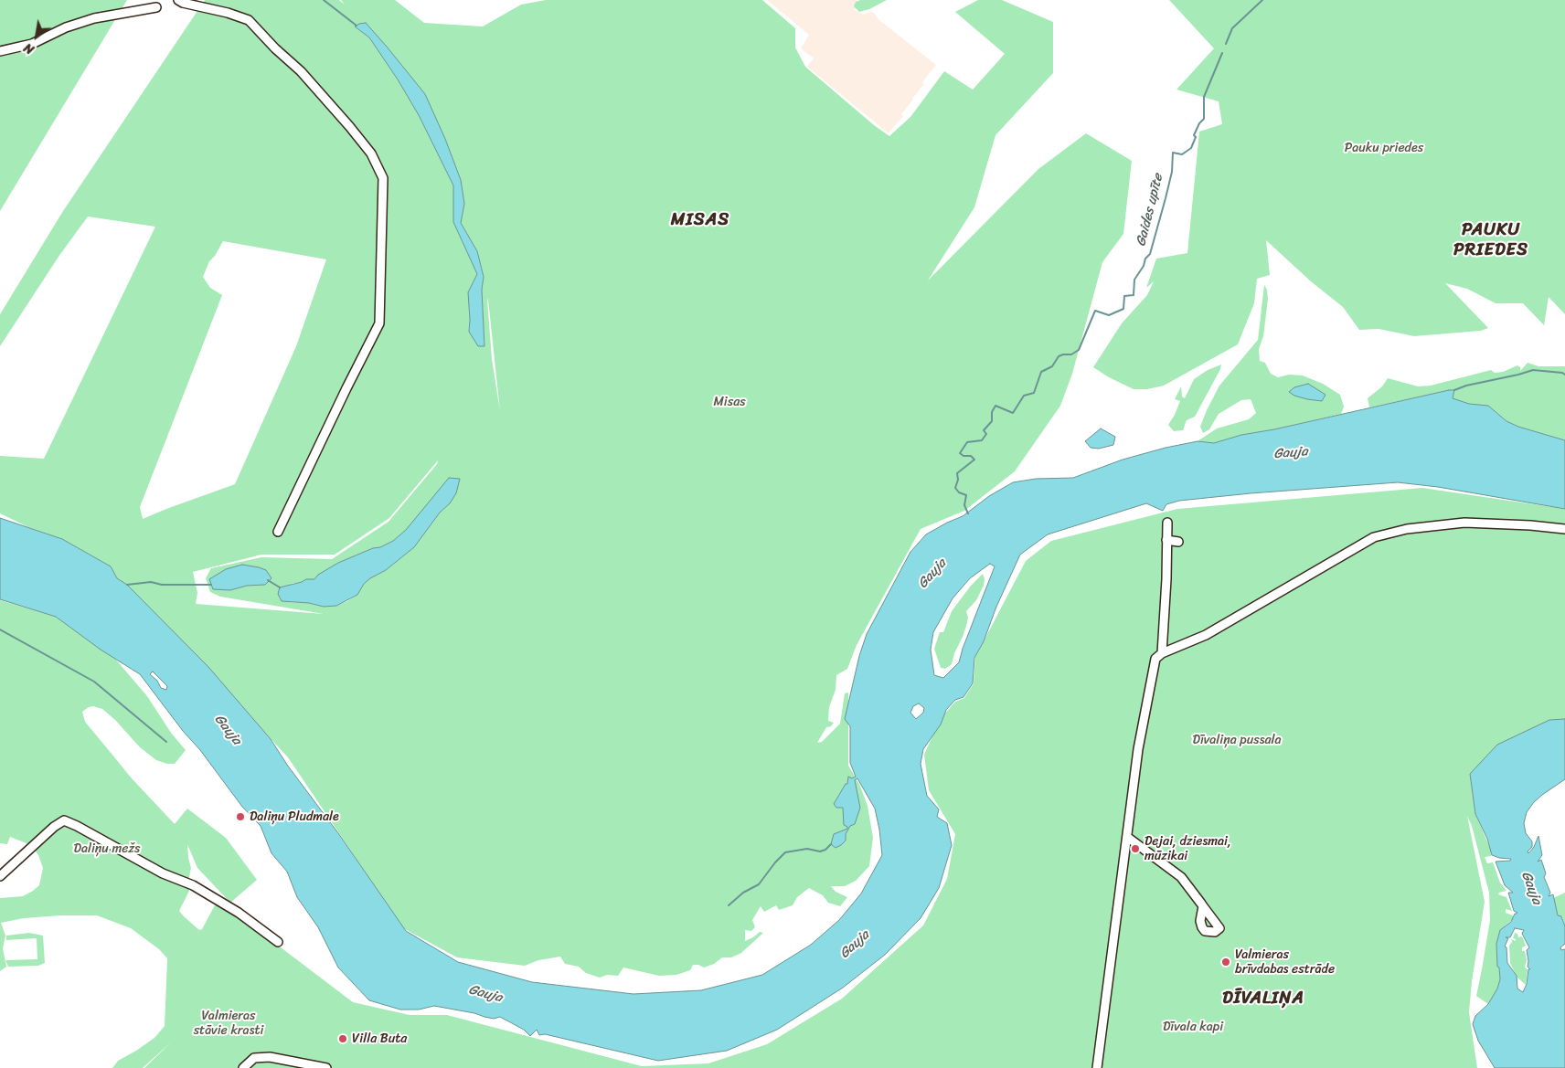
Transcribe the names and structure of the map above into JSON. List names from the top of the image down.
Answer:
{
  "districts": ["MISAS", "PAUKU PRIEDES", "DĪVALIŅA"],
  "water": ["Gaides upīte", "Gauja"],
  "parks": [
    "Pauku priedes",
    "Misas",
    "Dīvaliņa pussala",
    "Daliņu mežs",
    "Valmieras stāvie krasti",
    "Dīvala kapi"
  ],
  "places": [
    "Daliņu Pludmale",
    "Dejai, dziesmai, mūzikai",
    "Valmieras brīvdabas estrāde",
    "Villa Buta"
  ],
  "north": "bottom left"
}
